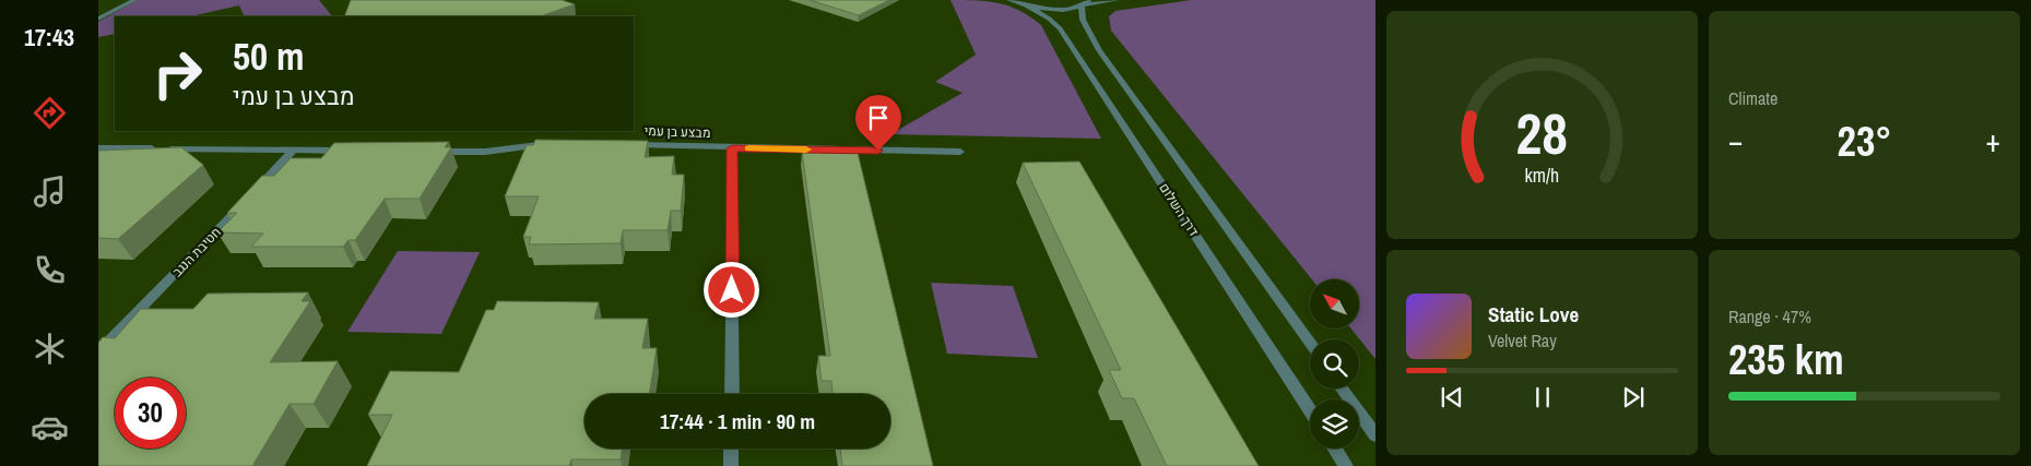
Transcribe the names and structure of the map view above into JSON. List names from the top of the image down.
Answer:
{
  "streets": {
    "street": ["מבצע בן עמי", "דרך השלום", "חטיבת הנגב"]
  },
  "north": "top left",
  "page": {
    "tabs": "17:43",
    "tile": [
      "Climate",
      ["Range · 47%", "235 km"]
    ],
    "turn": ["50 m", "מבצע בן עמי"],
    "heat": ["−", "23°", "+"],
    "song": ["Static Love", "Velvet Ray"],
    "limit": "30",
    "trip": "17:44 · 1 min · 90 m",
    "gauge": ["28", "km/h"]
  }
}
